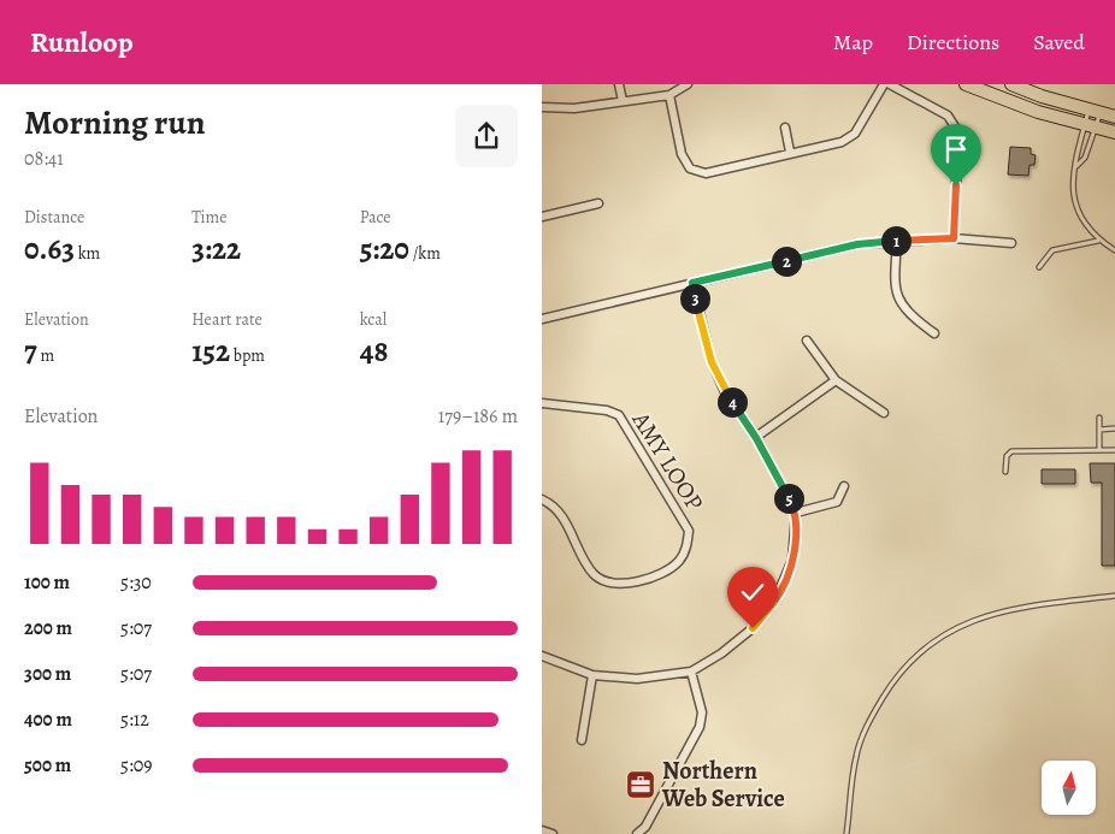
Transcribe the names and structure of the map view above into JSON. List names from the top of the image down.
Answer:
{
  "streets": {
    "street": ["AMY LOOP"]
  },
  "places": {
    "office": ["Northern Web Service"]
  },
  "north": "top",
  "page": {
    "header": "Runloop",
    "nav": ["Map", "Directions", "Saved"],
    "heading": ["Morning run", "08:41"],
    "stats": [
      ["Distance", "0.63 km"],
      ["Time", "3:22"],
      ["Pace", "5:20 /km"],
      ["Elevation", "7 m"],
      ["Heart rate", "152 bpm"],
      ["kcal", "48"]
    ],
    "pins": [
      "1",
      "2",
      "3",
      "4",
      "5"
    ],
    "chart": ["Elevation", "179–186 m"],
    "list": [
      {
        "name": "100 m",
        "note": "5:30"
      },
      {
        "name": "200 m",
        "note": "5:07"
      },
      {
        "name": "300 m",
        "note": "5:07"
      },
      {
        "name": "400 m",
        "note": "5:12"
      },
      {
        "name": "500 m",
        "note": "5:09"
      }
    ]
  }
}
